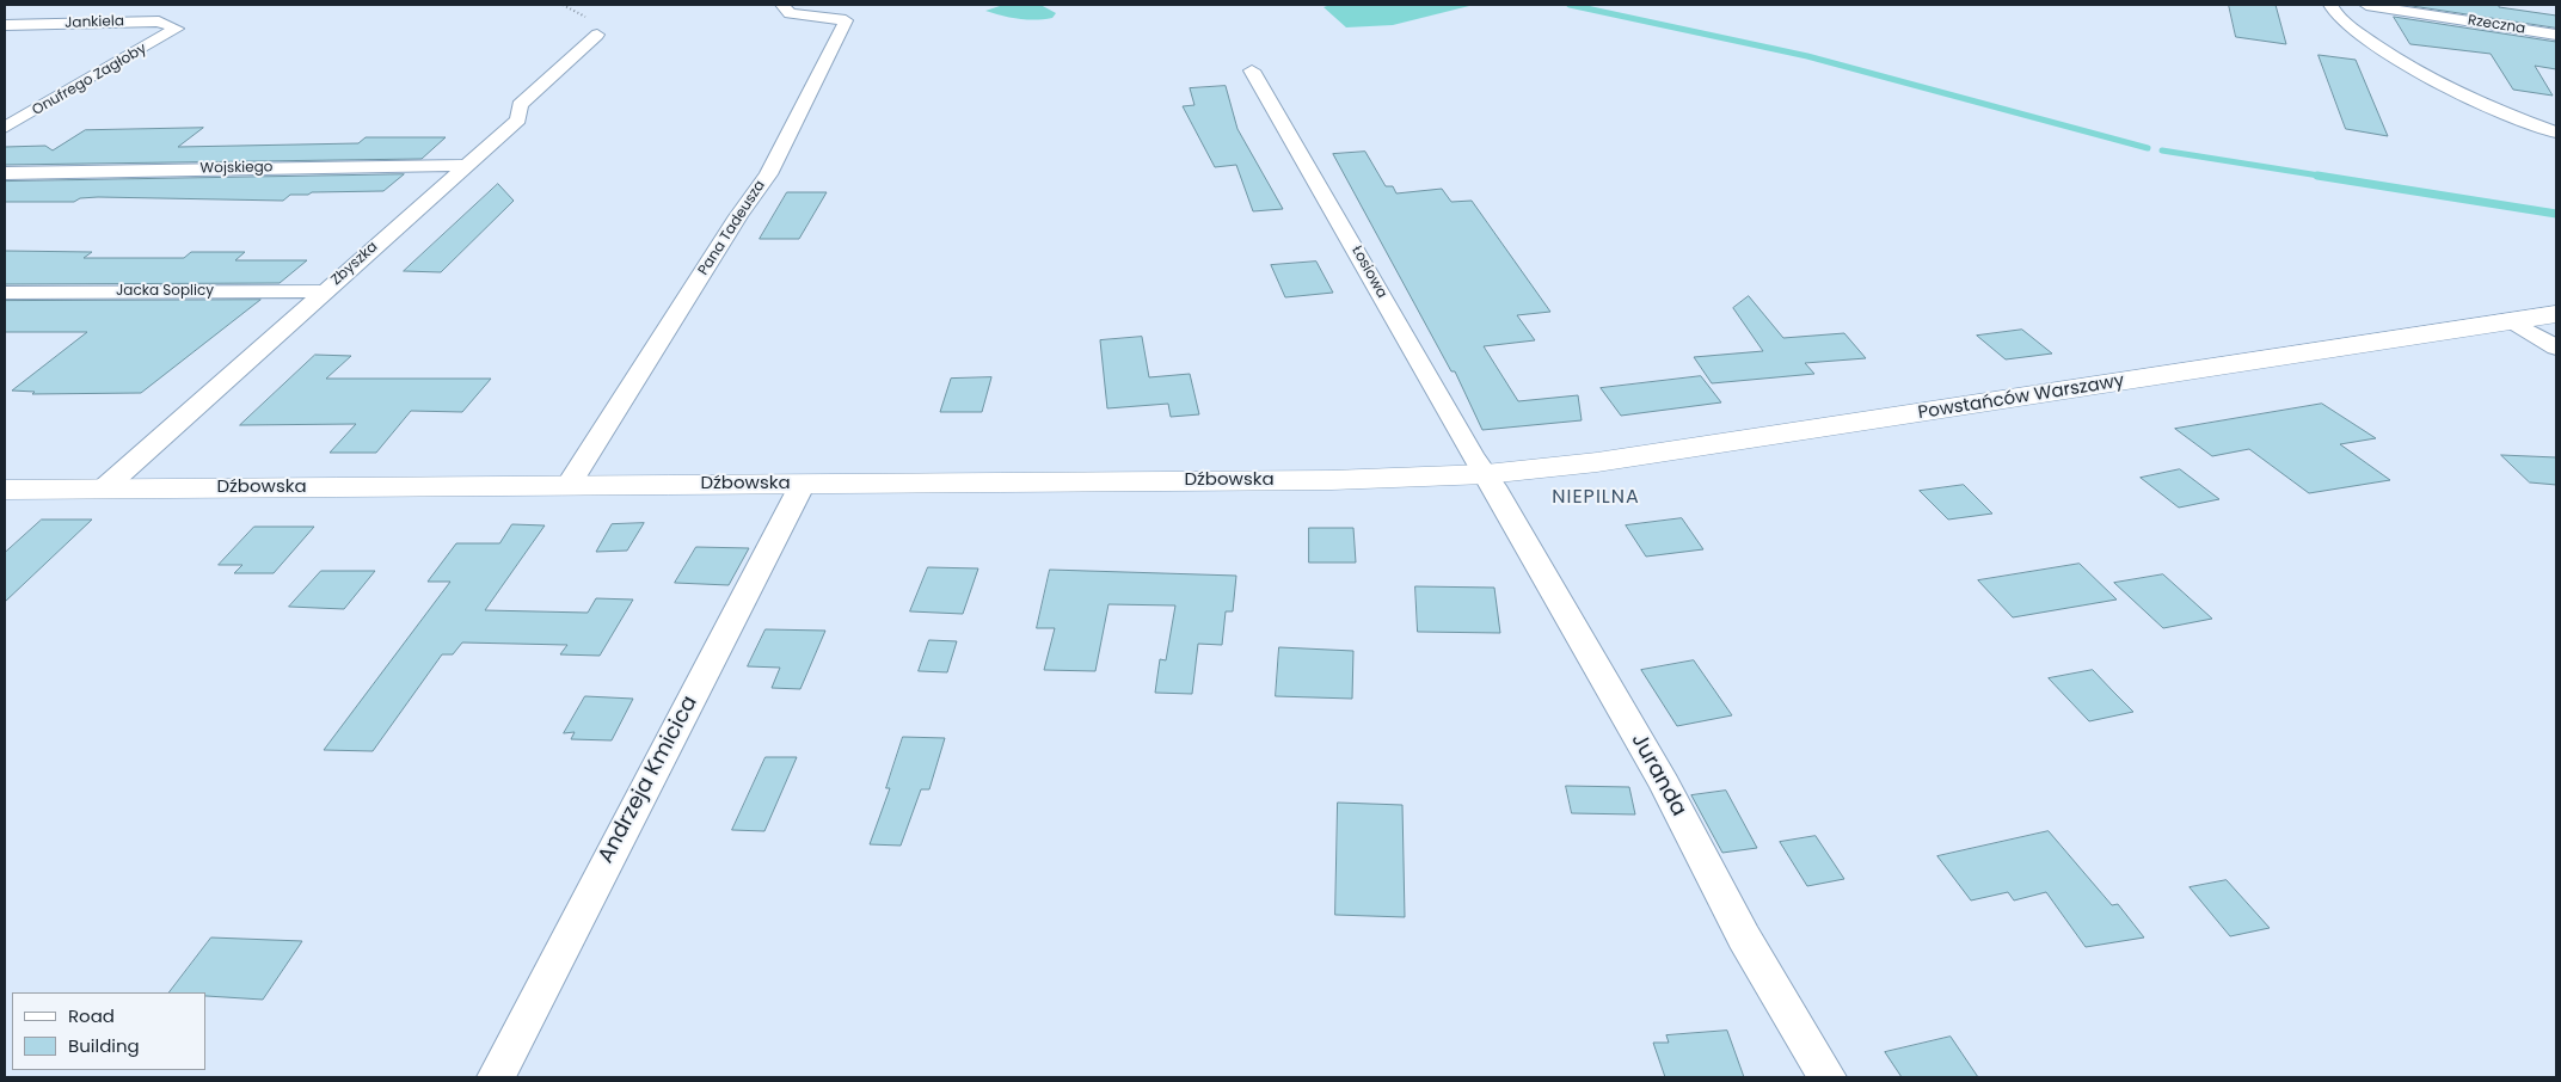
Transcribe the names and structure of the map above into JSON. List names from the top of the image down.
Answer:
{
  "streets": {
    "main road": ["Powstańców Warszawy", "Dźbowska"],
    "street": [
      "Jankiela",
      "Rzeczna",
      "Onufrego Zagłoby",
      "Wojskiego",
      "Pana Tadeusza",
      "Zbyszka",
      "Łosiowa",
      "Jacka Soplicy",
      "Juranda",
      "Andrzeja Kmicica"
    ]
  },
  "crossings": [
    ["Jankiela", "Onufrego Zagłoby"],
    ["Wojskiego", "Zbyszka"],
    ["Pana Tadeusza", "Dźbowska"],
    ["Zbyszka", "Jacka Soplicy"],
    ["Zbyszka", "Dźbowska"],
    ["Łosiowa", "Powstańców Warszawy"],
    ["Łosiowa", "Dźbowska"],
    ["Łosiowa", "Juranda"],
    ["Powstańców Warszawy", "Dźbowska"],
    ["Powstańców Warszawy", "Juranda"],
    ["Dźbowska", "Juranda"],
    ["Dźbowska", "Andrzeja Kmicica"]
  ],
  "districts": ["NIEPILNA"],
  "legend": ["Road", "Building"]
}
